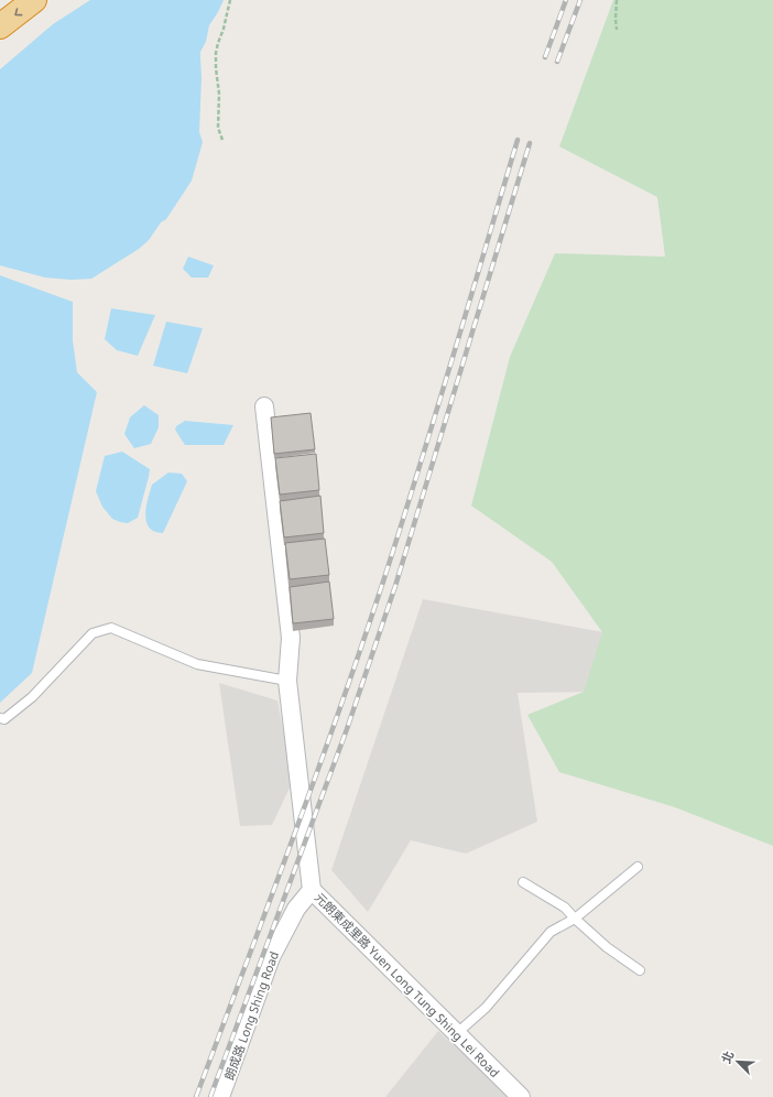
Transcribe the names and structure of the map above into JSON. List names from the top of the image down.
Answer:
{
  "streets": {
    "street": ["元朗東成里路 Yuen Long Tung Shing Lei Road", "朗成路 Long Shing Road"]
  },
  "crossings": [
    ["元朗東成里路 Yuen Long Tung Shing Lei Road", "朗成路 Long Shing Road"]
  ],
  "north": "top left"
}
